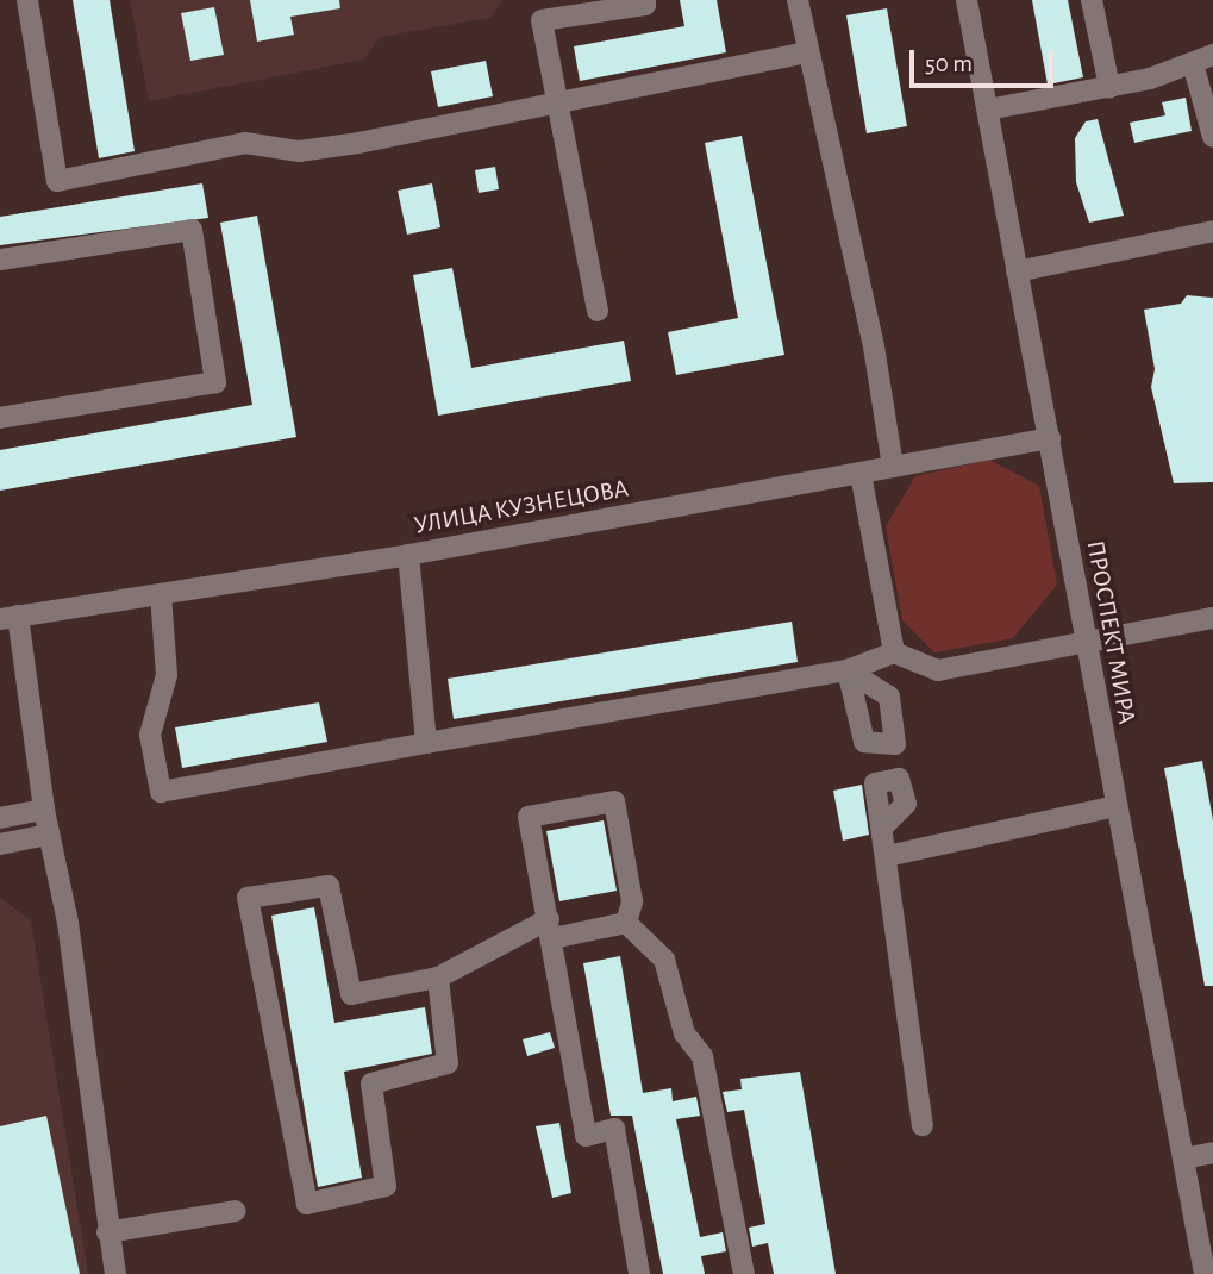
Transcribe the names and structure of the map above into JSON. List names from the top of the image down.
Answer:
{
  "streets": {
    "street": ["УЛИЦА КУЗНЕЦОВА", "ПРОСПЕКТ МИРА"]
  },
  "crossings": [
    ["УЛИЦА КУЗНЕЦОВА", "ПРОСПЕКТ МИРА"]
  ],
  "scale_bar": "50 m"
}
